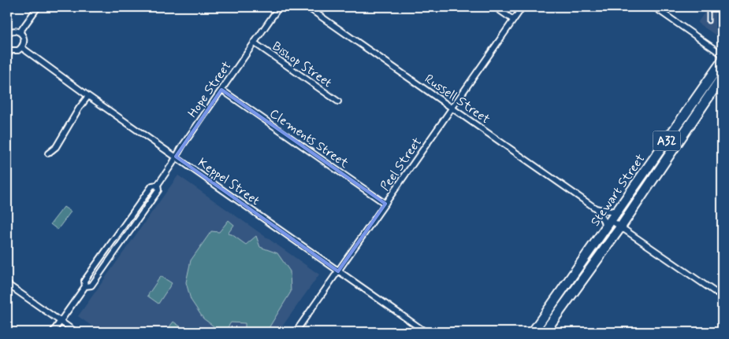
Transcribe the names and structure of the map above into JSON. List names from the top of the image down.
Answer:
{
  "streets": {
    "highway": ["A32", "Stewart Street"],
    "street": [
      "Bishop Street",
      "Hope Street",
      "Russell Street",
      "Clements Street",
      "Peel Street",
      "Keppel Street"
    ]
  },
  "crossings": [
    ["Bishop Street", "Hope Street"],
    ["Hope Street", "Clements Street"],
    ["Hope Street", "Keppel Street"],
    ["Russell Street", "Peel Street"],
    ["Russell Street", "Stewart Street"],
    ["Clements Street", "Peel Street"],
    ["Peel Street", "Keppel Street"]
  ]
}
